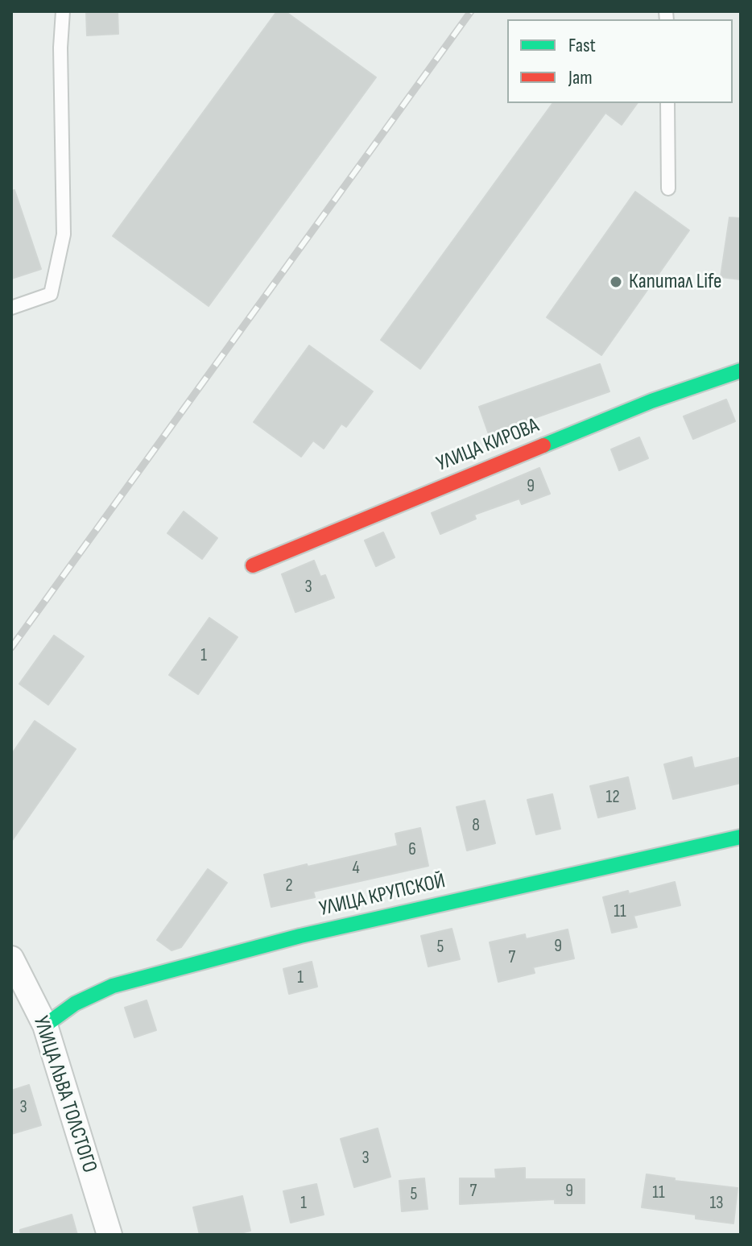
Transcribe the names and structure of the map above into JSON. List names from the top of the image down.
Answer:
{
  "streets": {
    "street": ["УЛИЦА КИРОВА", "УЛИЦА КРУПСКОЙ", "УЛИЦА ЛЬВА ТОЛСТОГО"]
  },
  "crossings": [
    ["УЛИЦА КРУПСКОЙ", "УЛИЦА ЛЬВА ТОЛСТОГО"]
  ],
  "places": ["Капитал Life"],
  "house_numbers": [
    "9",
    "3",
    "1",
    "12",
    "8",
    "6",
    "4",
    "2",
    "11",
    "9",
    "5",
    "7",
    "1",
    "3",
    "3",
    "7",
    "9",
    "11",
    "5",
    "1",
    "13"
  ],
  "legend": ["Fast", "Jam"]
}
